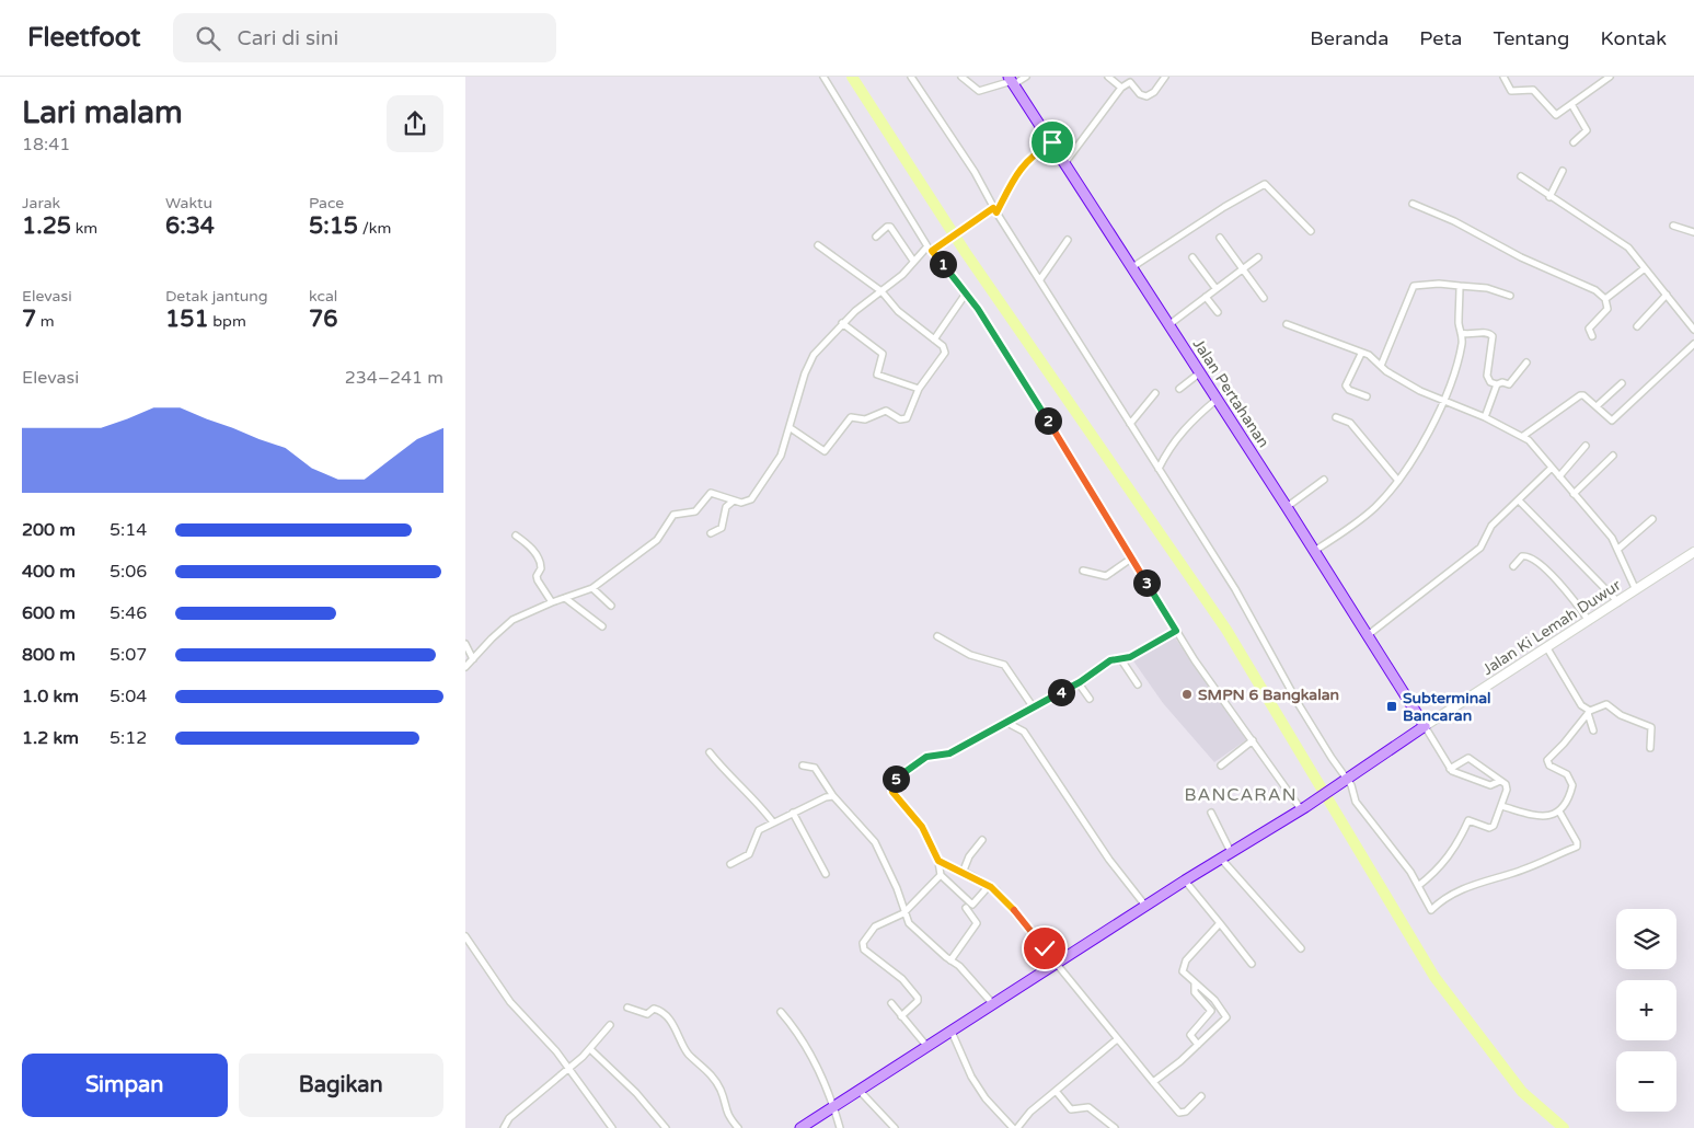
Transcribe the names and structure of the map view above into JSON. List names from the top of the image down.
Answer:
{
  "streets": {
    "highway": ["Jalan Pertahanan", "Jalan Ki Lemah Duwur"]
  },
  "crossings": [
    ["Jalan Pertahanan", "Jalan Ki Lemah Duwur"]
  ],
  "districts": ["BANCARAN"],
  "places": {
    "other": ["SMPN 6 Bangkalan"],
    "transit": ["Subterminal Bancaran"]
  },
  "page": {
    "header": "Fleetfoot",
    "search": "Cari di sini",
    "nav": [
      "Beranda",
      "Peta",
      "Tentang",
      "Kontak"
    ],
    "heading": ["Lari malam", "18:41"],
    "stats": [
      ["Jarak", "1.25 km"],
      ["Waktu", "6:34"],
      ["Pace", "5:15 /km"],
      ["Elevasi", "7 m"],
      ["Detak jantung", "151 bpm"],
      ["kcal", "76"]
    ],
    "pins": [
      "1",
      "2",
      "3",
      "4",
      "5"
    ],
    "chart": ["Elevasi", "234–241 m"],
    "list": [
      {
        "name": "200 m",
        "note": "5:14"
      },
      {
        "name": "400 m",
        "note": "5:06"
      },
      {
        "name": "600 m",
        "note": "5:46"
      },
      {
        "name": "800 m",
        "note": "5:07"
      },
      {
        "name": "1.0 km",
        "note": "5:04"
      },
      {
        "name": "1.2 km",
        "note": "5:12"
      }
    ],
    "map_buttons": ["+", "−"],
    "buttons": ["Simpan", "Bagikan"]
  }
}
